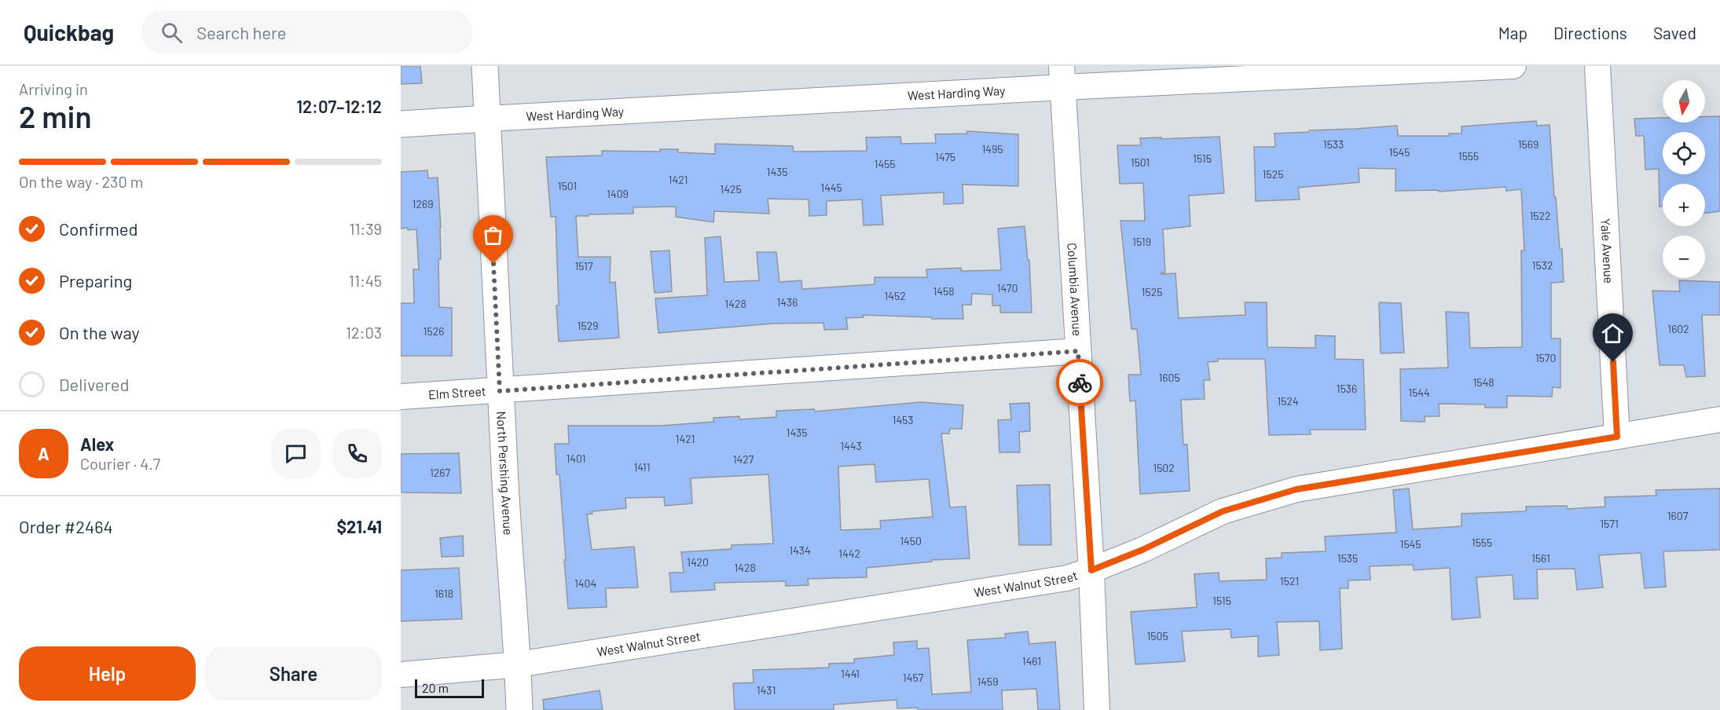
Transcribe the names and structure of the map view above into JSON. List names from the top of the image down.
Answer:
{
  "streets": {
    "main road": ["West Harding Way", "North Pershing Avenue"],
    "street": [
      "Yale Avenue",
      "Columbia Avenue",
      "Elm Street",
      "West Walnut Street"
    ]
  },
  "crossings": [
    ["West Harding Way", "Columbia Avenue"],
    ["West Harding Way", "North Pershing Avenue"],
    ["Yale Avenue", "West Walnut Street"],
    ["Columbia Avenue", "Elm Street"],
    ["Columbia Avenue", "West Walnut Street"],
    ["Elm Street", "North Pershing Avenue"],
    ["North Pershing Avenue", "West Walnut Street"]
  ],
  "house_numbers": [
    "1533",
    "1569",
    "1495",
    "1545",
    "1555",
    "1475",
    "1515",
    "1501",
    "1455",
    "1435",
    "1525",
    "1421",
    "1501",
    "1445",
    "1425",
    "1409",
    "1269",
    "1522",
    "1519",
    "1532",
    "1517",
    "1470",
    "1458",
    "1525",
    "1452",
    "1436",
    "1428",
    "1529",
    "1602",
    "1526",
    "1570",
    "1605",
    "1548",
    "1536",
    "1544",
    "1524",
    "1453",
    "1435",
    "1421",
    "1443",
    "1401",
    "1427",
    "1411",
    "1502",
    "1267",
    "1607",
    "1571",
    "1450",
    "1555",
    "1545",
    "1434",
    "1442",
    "1535",
    "1561",
    "1420",
    "1428",
    "1521",
    "1404",
    "1618",
    "1515",
    "1505",
    "1461",
    "1441",
    "1457",
    "1459",
    "1431"
  ],
  "scale_bar": "20 m",
  "north": "bottom",
  "page": {
    "header": "Quickbag",
    "search": "Search here",
    "nav": ["Map", "Directions", "Saved"],
    "heading": ["2 min", "Arriving in", "12:07–12:12"],
    "panel": [
      "Alex",
      "Courier · 4.7",
      "Order #2464",
      "$21.41"
    ],
    "map_buttons": ["+", "−"],
    "bar": "On the way · 230 m",
    "list": [
      ["Confirmed", "11:39"],
      ["Preparing", "11:45"],
      ["On the way", "12:03"],
      "Delivered"
    ],
    "round": "A",
    "buttons": ["Help", "Share"],
    "scale": "20 m"
  }
}
